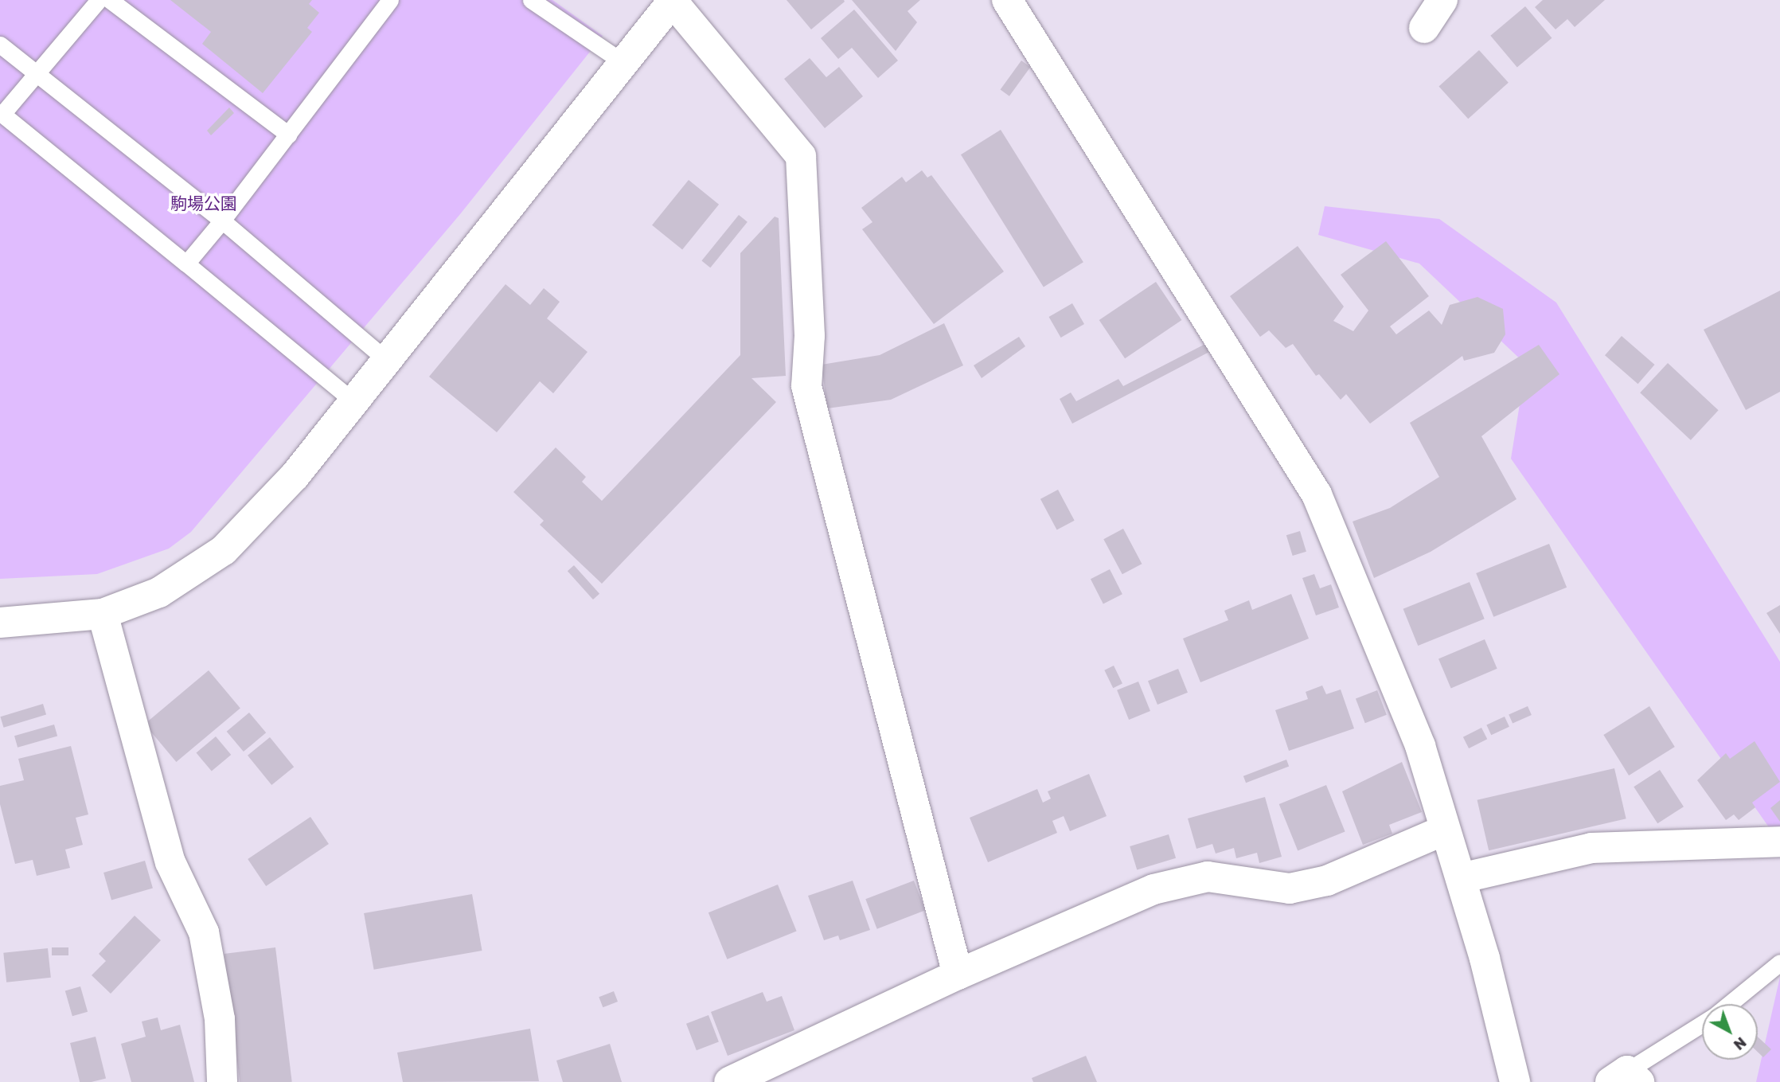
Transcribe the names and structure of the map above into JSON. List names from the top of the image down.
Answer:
{
  "parks": ["駒場公園"],
  "north": "bottom right"
}
